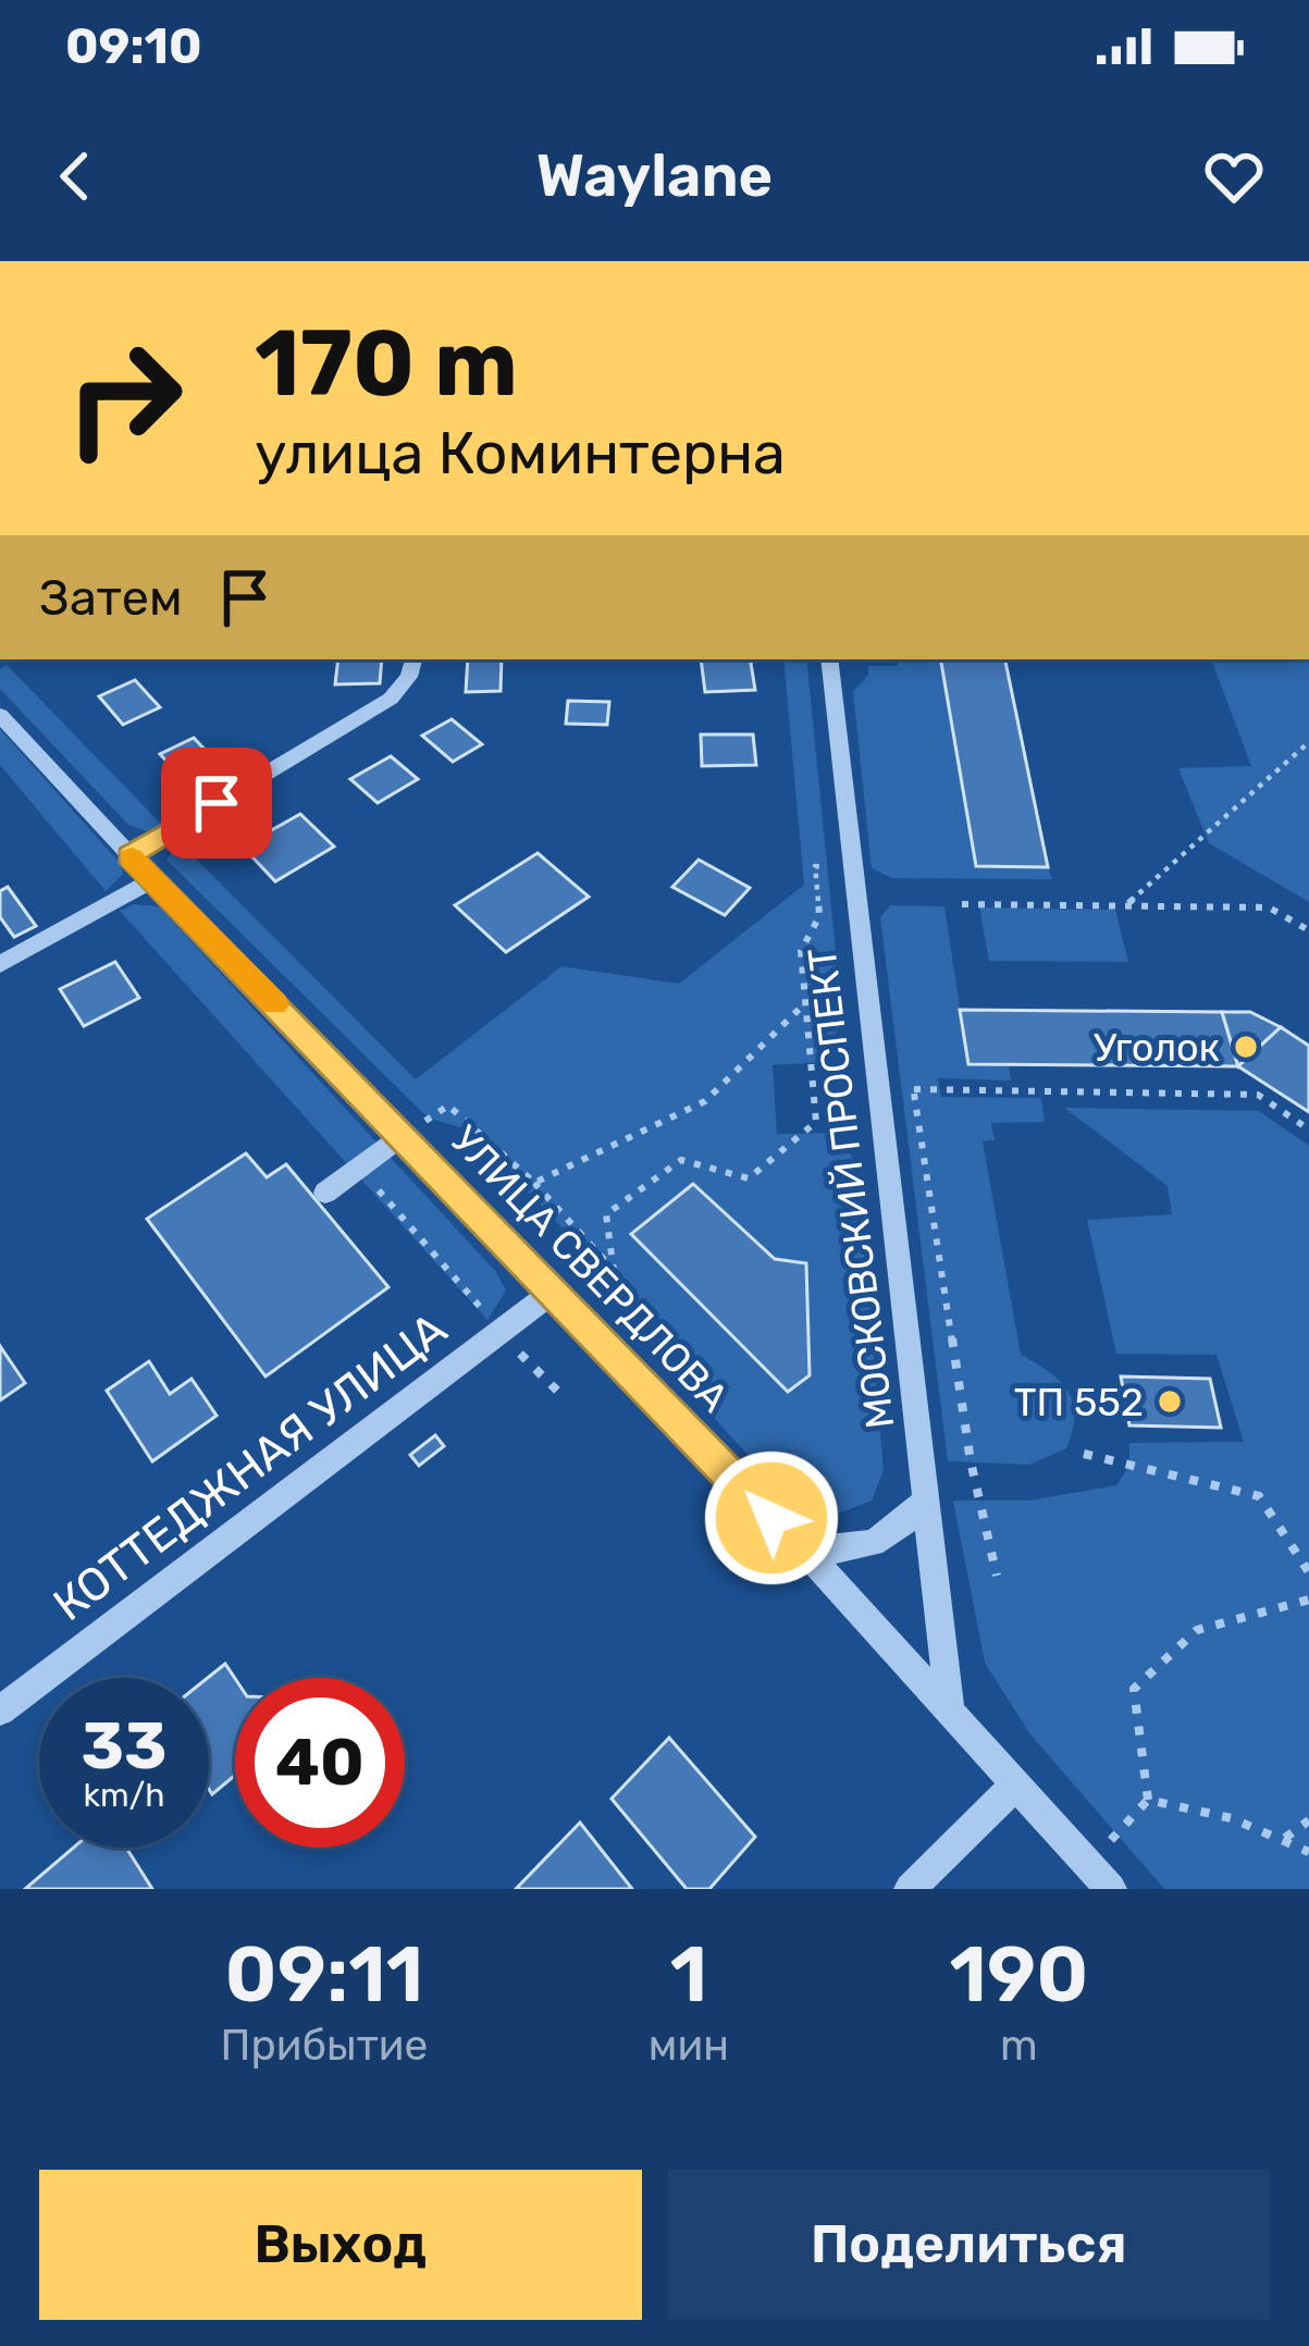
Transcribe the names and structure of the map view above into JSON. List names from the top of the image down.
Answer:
{
  "streets": {
    "street": ["МОСКОВСКИЙ ПРОСПЕКТ", "УЛИЦА СВЕРДЛОВА", "КОТТЕДЖНАЯ УЛИЦА"]
  },
  "crossings": [
    ["МОСКОВСКИЙ ПРОСПЕКТ", "УЛИЦА СВЕРДЛОВА"],
    ["УЛИЦА СВЕРДЛОВА", "КОТТЕДЖНАЯ УЛИЦА"]
  ],
  "places": ["Уголок", "ТП 552"],
  "page": {
    "status": "09:10",
    "header": "Waylane",
    "turn": ["170 m", "улица Коминтерна"],
    "then": "Затем",
    "speed": "33 km/h",
    "limit": "40",
    "eta": [
      "09:11",
      "Прибытие",
      "1",
      "мин",
      "190",
      "m"
    ],
    "buttons": ["Выход", "Поделиться"]
  }
}
